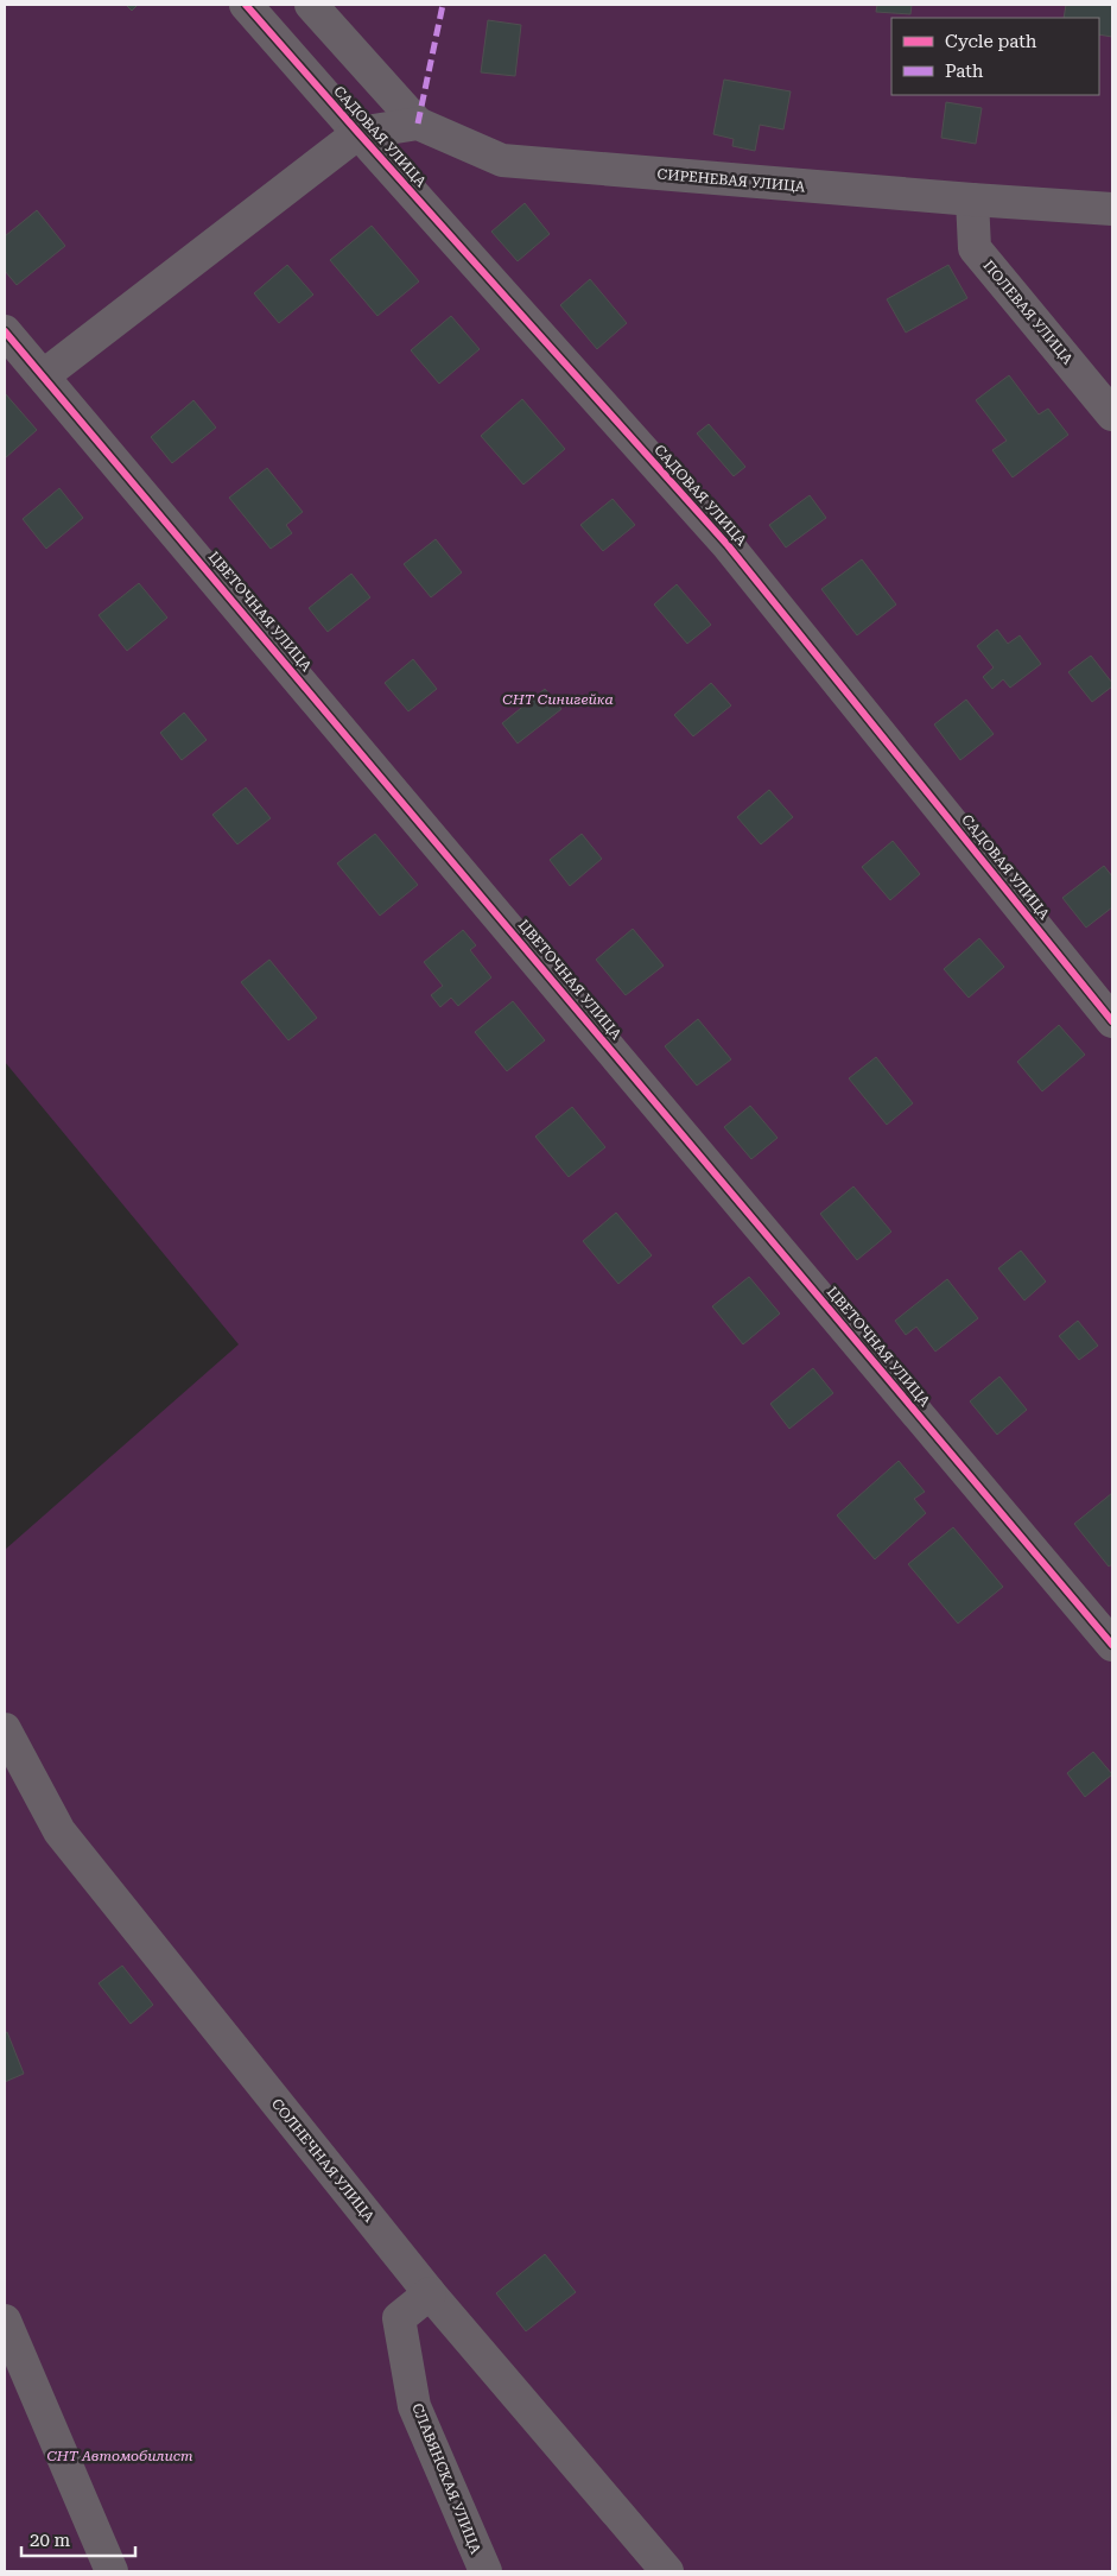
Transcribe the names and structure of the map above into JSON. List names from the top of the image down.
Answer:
{
  "streets": {
    "street": [
      "САДОВАЯ УЛИЦА",
      "СИРЕНЕВАЯ УЛИЦА",
      "ПОЛЕВАЯ УЛИЦА",
      "ЦВЕТОЧНАЯ УЛИЦА",
      "СОЛНЕЧНАЯ УЛИЦА",
      "СЛАВЯНСКАЯ УЛИЦА"
    ]
  },
  "crossings": [
    ["СИРЕНЕВАЯ УЛИЦА", "ПОЛЕВАЯ УЛИЦА"],
    ["СОЛНЕЧНАЯ УЛИЦА", "СЛАВЯНСКАЯ УЛИЦА"]
  ],
  "parks": ["СНТ Синигейка", "СНТ Автомобилист"],
  "legend": ["Cycle path", "Path"],
  "scale_bar": "20 m"
}
